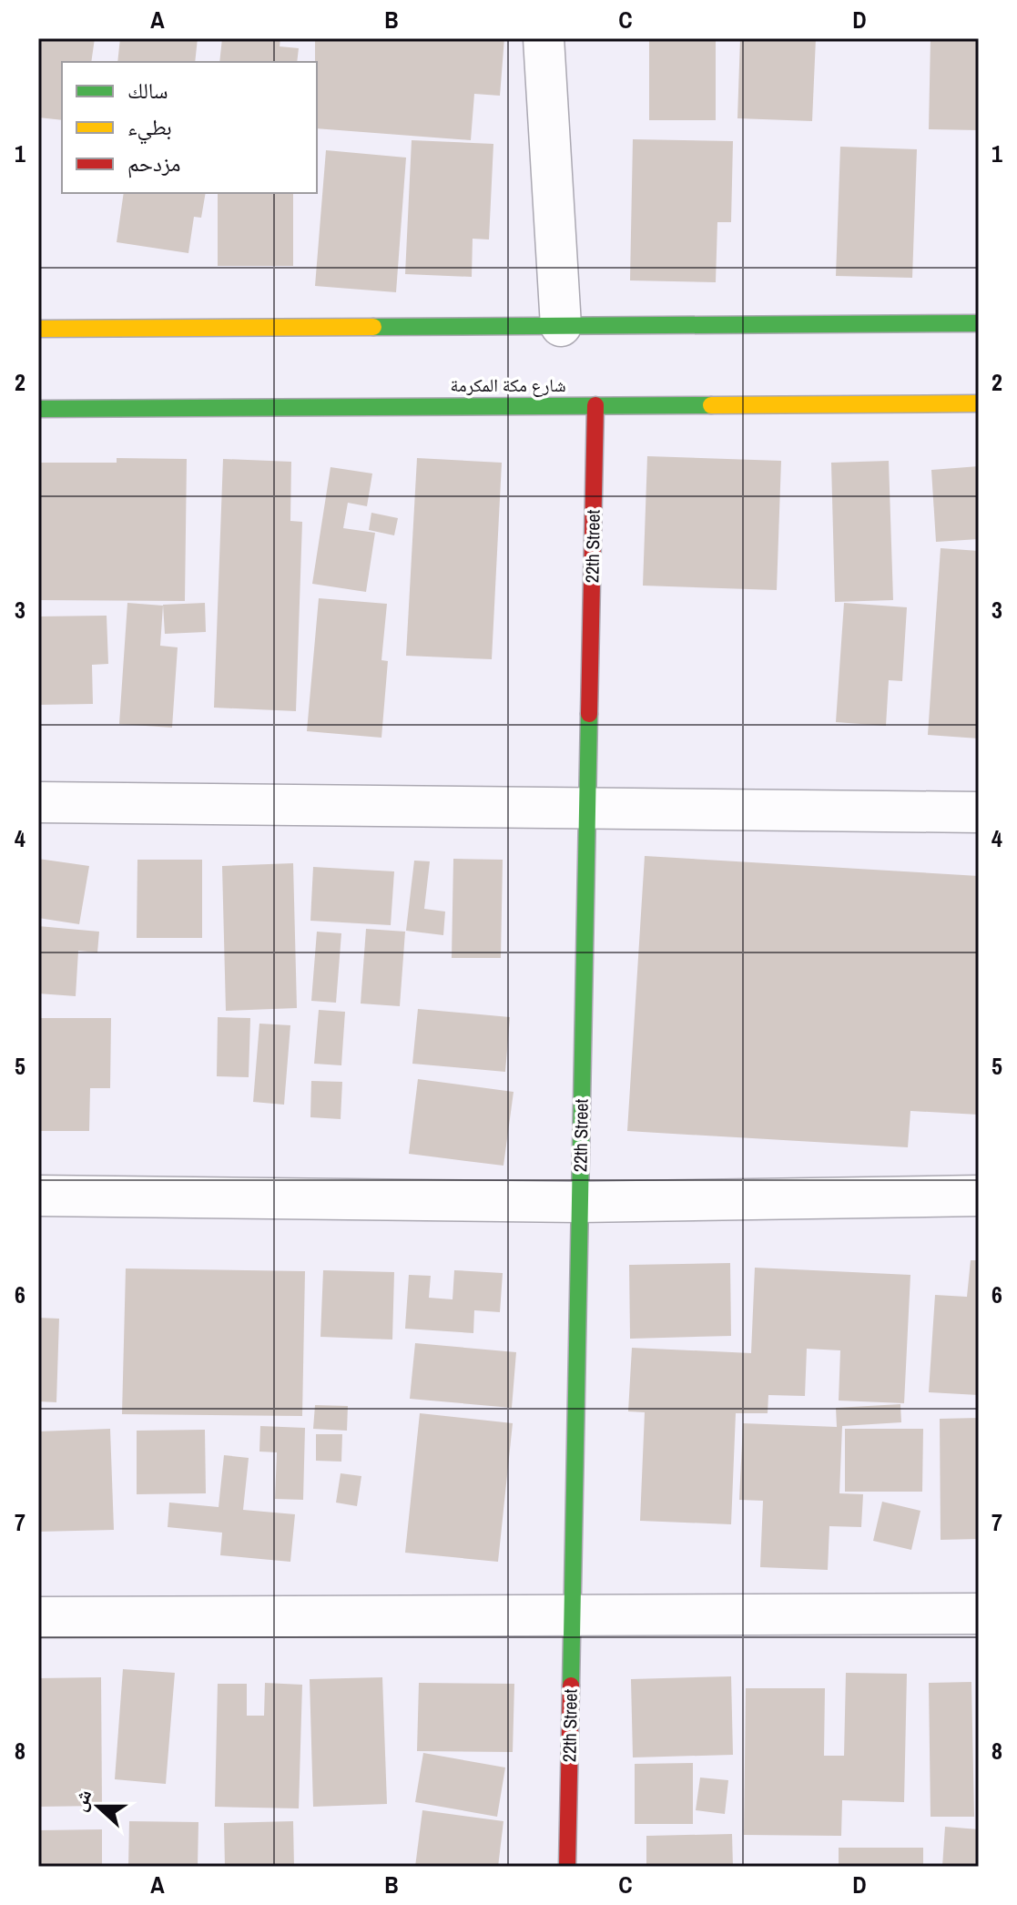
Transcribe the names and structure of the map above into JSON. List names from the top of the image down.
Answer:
{
  "streets": {
    "main road": ["شارع مكة المكرمة", "22th Street"]
  },
  "crossings": [
    ["شارع مكة المكرمة", "22th Street"]
  ],
  "legend": ["سالك", "بطيء", "مزدحم"],
  "north": "left",
  "grid": {
    "columns": [
      "A",
      "B",
      "C",
      "D"
    ],
    "rows": [
      "1",
      "2",
      "3",
      "4",
      "5",
      "6",
      "7",
      "8"
    ]
  }
}
